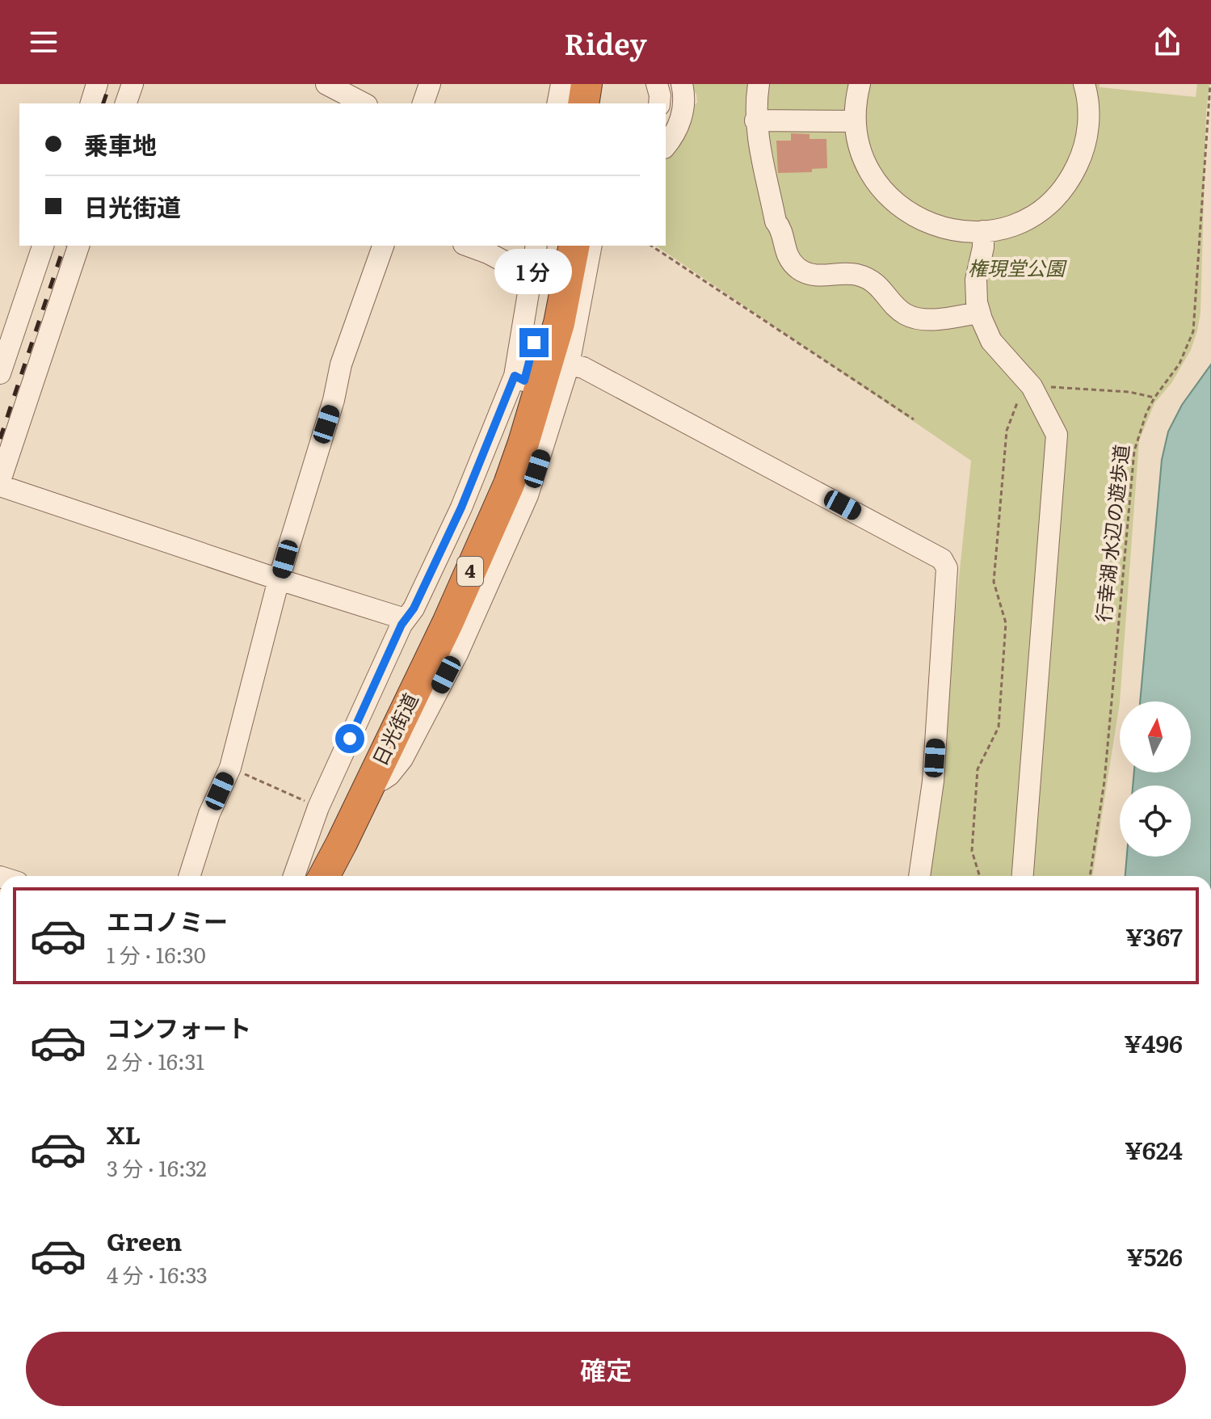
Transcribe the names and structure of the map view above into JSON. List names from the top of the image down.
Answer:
{
  "streets": {
    "highway": ["4", "日光街道"],
    "path": ["行幸湖 水辺の遊歩道"]
  },
  "parks": ["権現堂公園"],
  "north": "top",
  "page": {
    "header": "Ridey",
    "banner": ["乗車地", "日光街道"],
    "bubble": "1 分",
    "list": [
      {
        "name": "エコノミー",
        "note": "1 分 · 16:30",
        "value": "¥367"
      },
      {
        "name": "コンフォート",
        "note": "2 分 · 16:31",
        "value": "¥496"
      },
      {
        "name": "XL",
        "note": "3 分 · 16:32",
        "value": "¥624"
      },
      {
        "name": "Green",
        "note": "4 分 · 16:33",
        "value": "¥526"
      }
    ],
    "buttons": "確定"
  }
}
